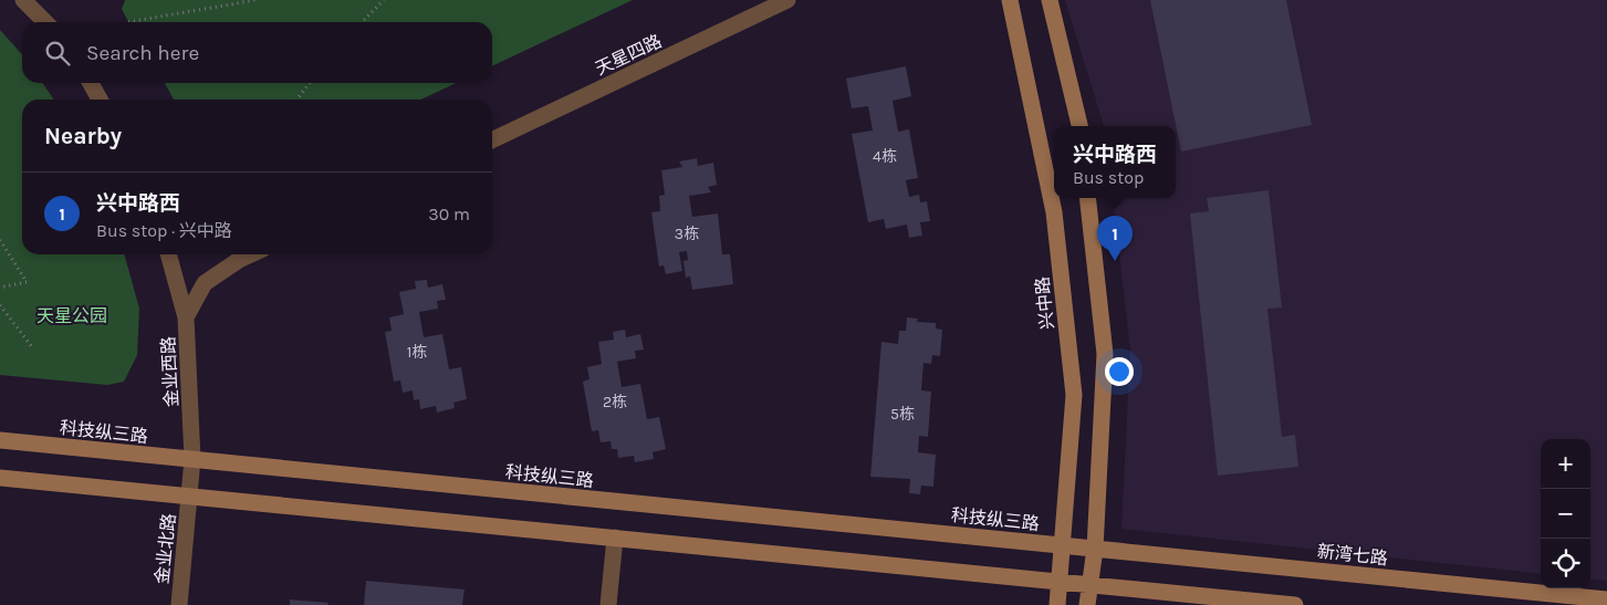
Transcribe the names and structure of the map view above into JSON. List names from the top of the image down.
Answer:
{
  "streets": {
    "street": [
      "天星四路",
      "兴中路",
      "金业西路",
      "科技纵三路",
      "金业北路",
      "新湾七路"
    ]
  },
  "crossings": [
    ["兴中路", "科技纵三路"],
    ["金业西路", "科技纵三路"],
    ["金业西路", "金业北路"],
    ["科技纵三路", "新湾七路"]
  ],
  "parks": ["天星公园"],
  "house_numbers": [
    "4栋",
    "3栋",
    "1栋",
    "2栋",
    "5栋"
  ],
  "page": {
    "search": "Search here",
    "heading": "Nearby",
    "popup": ["兴中路西", "Bus stop"],
    "list": [
      {
        "mark": "1",
        "name": "兴中路西",
        "note": "Bus stop · 兴中路",
        "value": "30 m"
      }
    ],
    "pins": "1",
    "map_buttons": ["+", "−"]
  }
}
